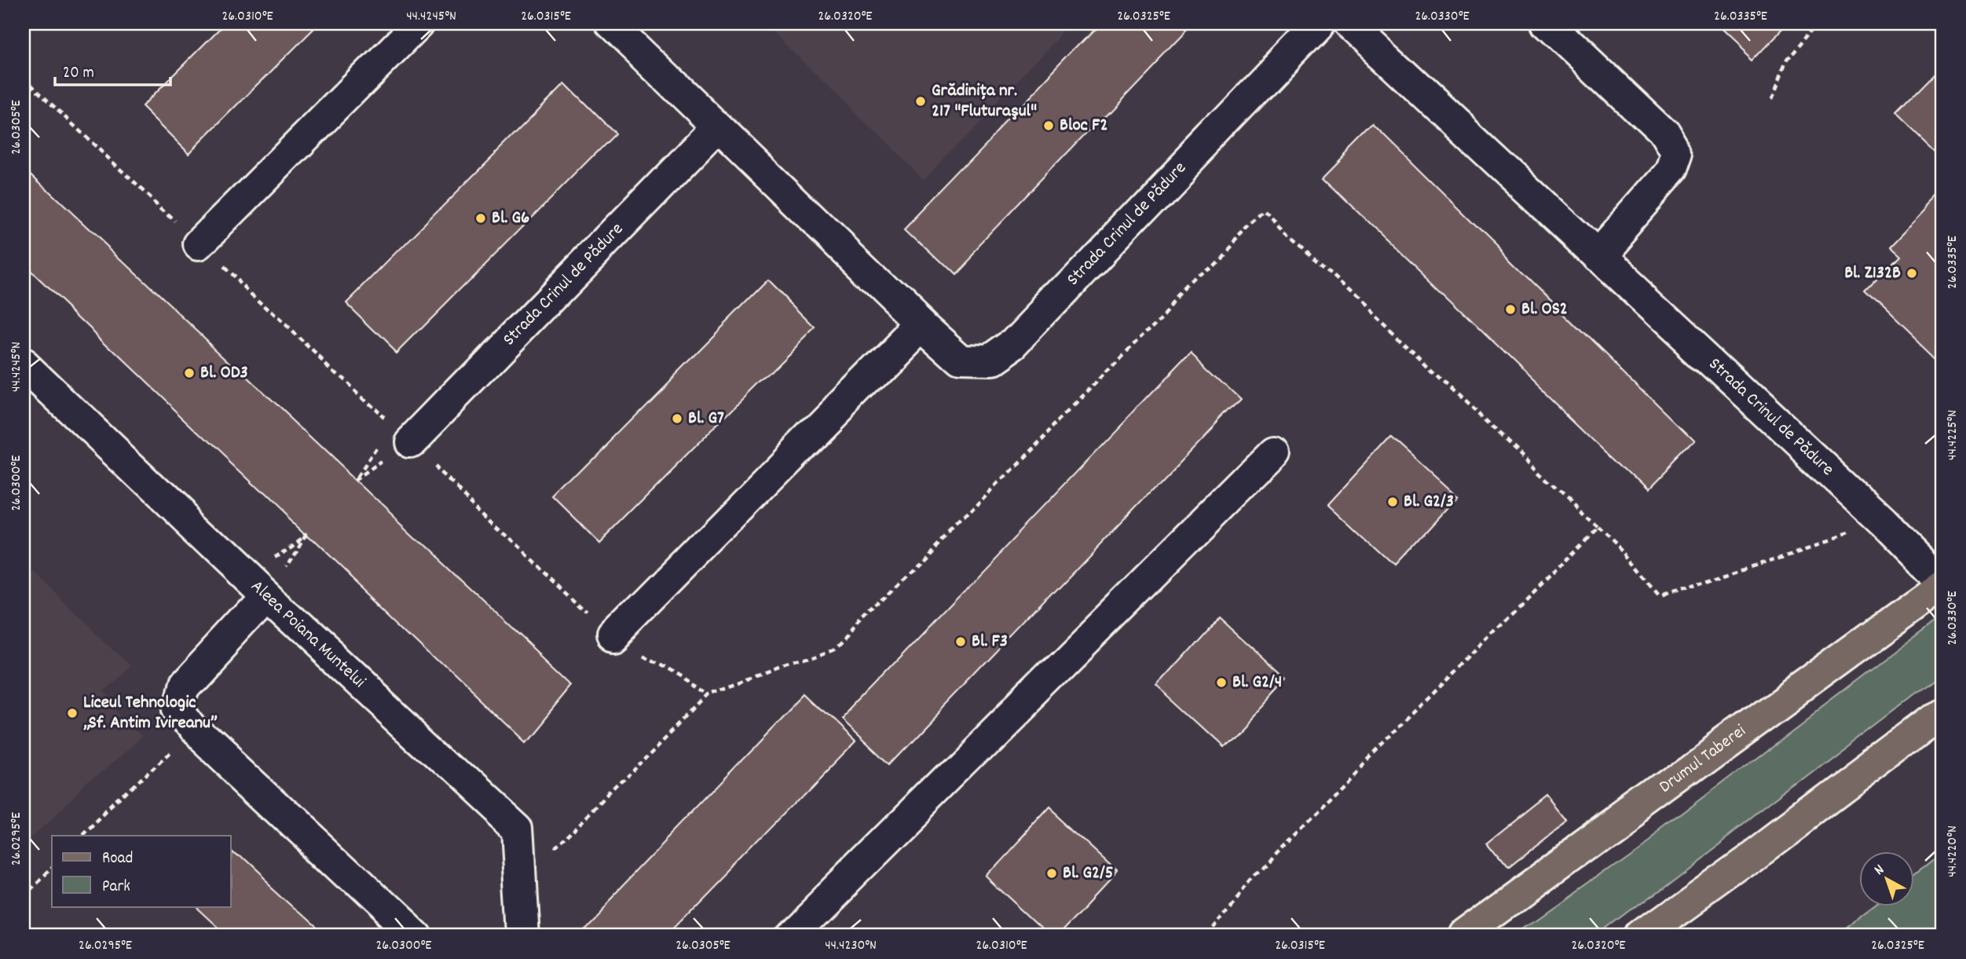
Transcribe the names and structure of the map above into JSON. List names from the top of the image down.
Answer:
{
  "streets": {
    "main road": ["Drumul Taberei"],
    "street": ["Strada Crinul de Pădure", "Aleea Poiana Muntelui"]
  },
  "crossings": [
    ["Strada Crinul de Pădure", "Drumul Taberei"]
  ],
  "places": [
    "Grădinița nr. 217 \"Fluturaşul\"",
    "Bloc F2",
    "Bl. G6",
    "Bl. Z132B",
    "Bl. OS2",
    "Bl. OD3",
    "Bl. G7",
    "Bl. G2/3",
    "Bl. F3",
    "Bl. G2/4",
    "Liceul Tehnologic „Sf. Antim Ivireanu”",
    "Bl. G2/5"
  ],
  "legend": ["Road", "Park"],
  "scale_bar": "20 m",
  "north": "top left",
  "coordinates": [
    "26.0310°E",
    "44.4245°N",
    "26.0315°E",
    "26.0320°E",
    "26.0325°E",
    "26.0330°E",
    "26.0335°E",
    "26.0305°E",
    "44.4225°N",
    "26.0300°E",
    "26.0295°E",
    "44.4220°N",
    "44.4230°N"
  ]
}
